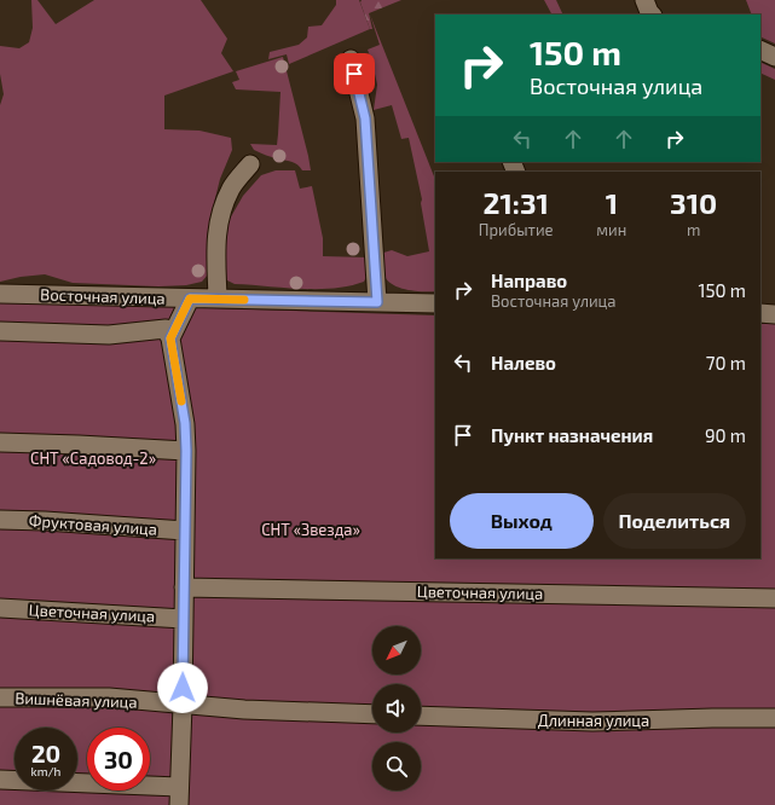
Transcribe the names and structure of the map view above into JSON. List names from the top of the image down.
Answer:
{
  "streets": {
    "street": [
      "Восточная улица",
      "Фруктовая улица",
      "Цветочная улица",
      "Вишнёвая улица",
      "Длинная улица"
    ]
  },
  "parks": ["СНТ «Садовод-2»", "СНТ «Звезда»"],
  "north": "bottom left",
  "page": {
    "turn": ["150 m", "Восточная улица"],
    "eta": [
      "21:31",
      "Прибытие",
      "1",
      "мин",
      "310",
      "m"
    ],
    "list": [
      {
        "name": "Направо",
        "note": "Восточная улица",
        "value": "150 m"
      },
      {
        "name": "Налево",
        "value": "70 m"
      },
      {
        "name": "Пункт назначения",
        "value": "90 m"
      }
    ],
    "buttons": ["Выход", "Поделиться"],
    "speed": "20 km/h",
    "limit": "30"
  }
}
